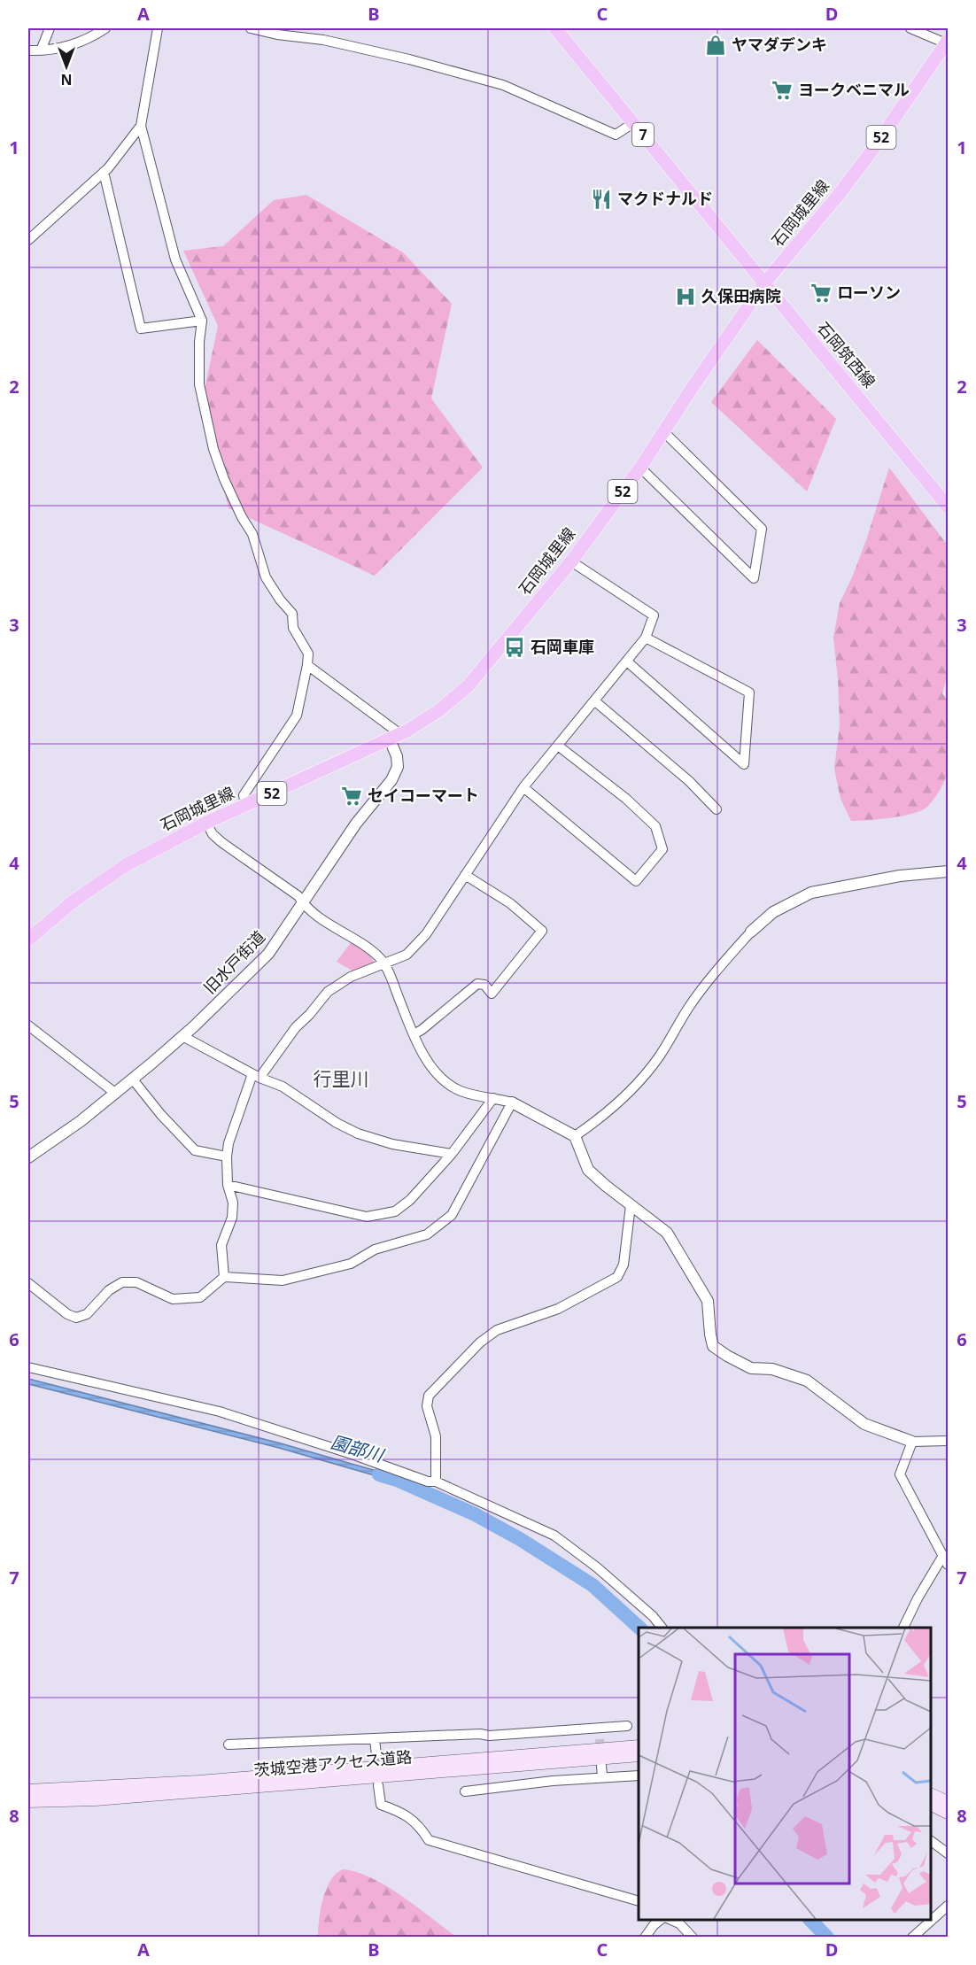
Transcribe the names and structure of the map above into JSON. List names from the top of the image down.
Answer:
{
  "streets": {
    "main road": [
      "7",
      "52",
      "石岡城里線",
      "石岡筑西線",
      "茨城空港アクセス道路"
    ],
    "street": ["旧水戸街道"]
  },
  "crossings": [
    ["石岡城里線", "石岡筑西線"],
    ["石岡城里線", "旧水戸街道"]
  ],
  "districts": ["行里川"],
  "water": ["園部川"],
  "places": {
    "shop": ["ヤマダデンキ"],
    "supermarket": ["ヨークベニマル", "ローソン", "セイコーマート"],
    "restaurant": ["マクドナルド"],
    "hospital": ["久保田病院"],
    "bus stop": ["石岡車庫"]
  },
  "north": "bottom",
  "grid": {
    "columns": [
      "A",
      "B",
      "C",
      "D"
    ],
    "rows": [
      "1",
      "2",
      "3",
      "4",
      "5",
      "6",
      "7",
      "8"
    ]
  }
}
